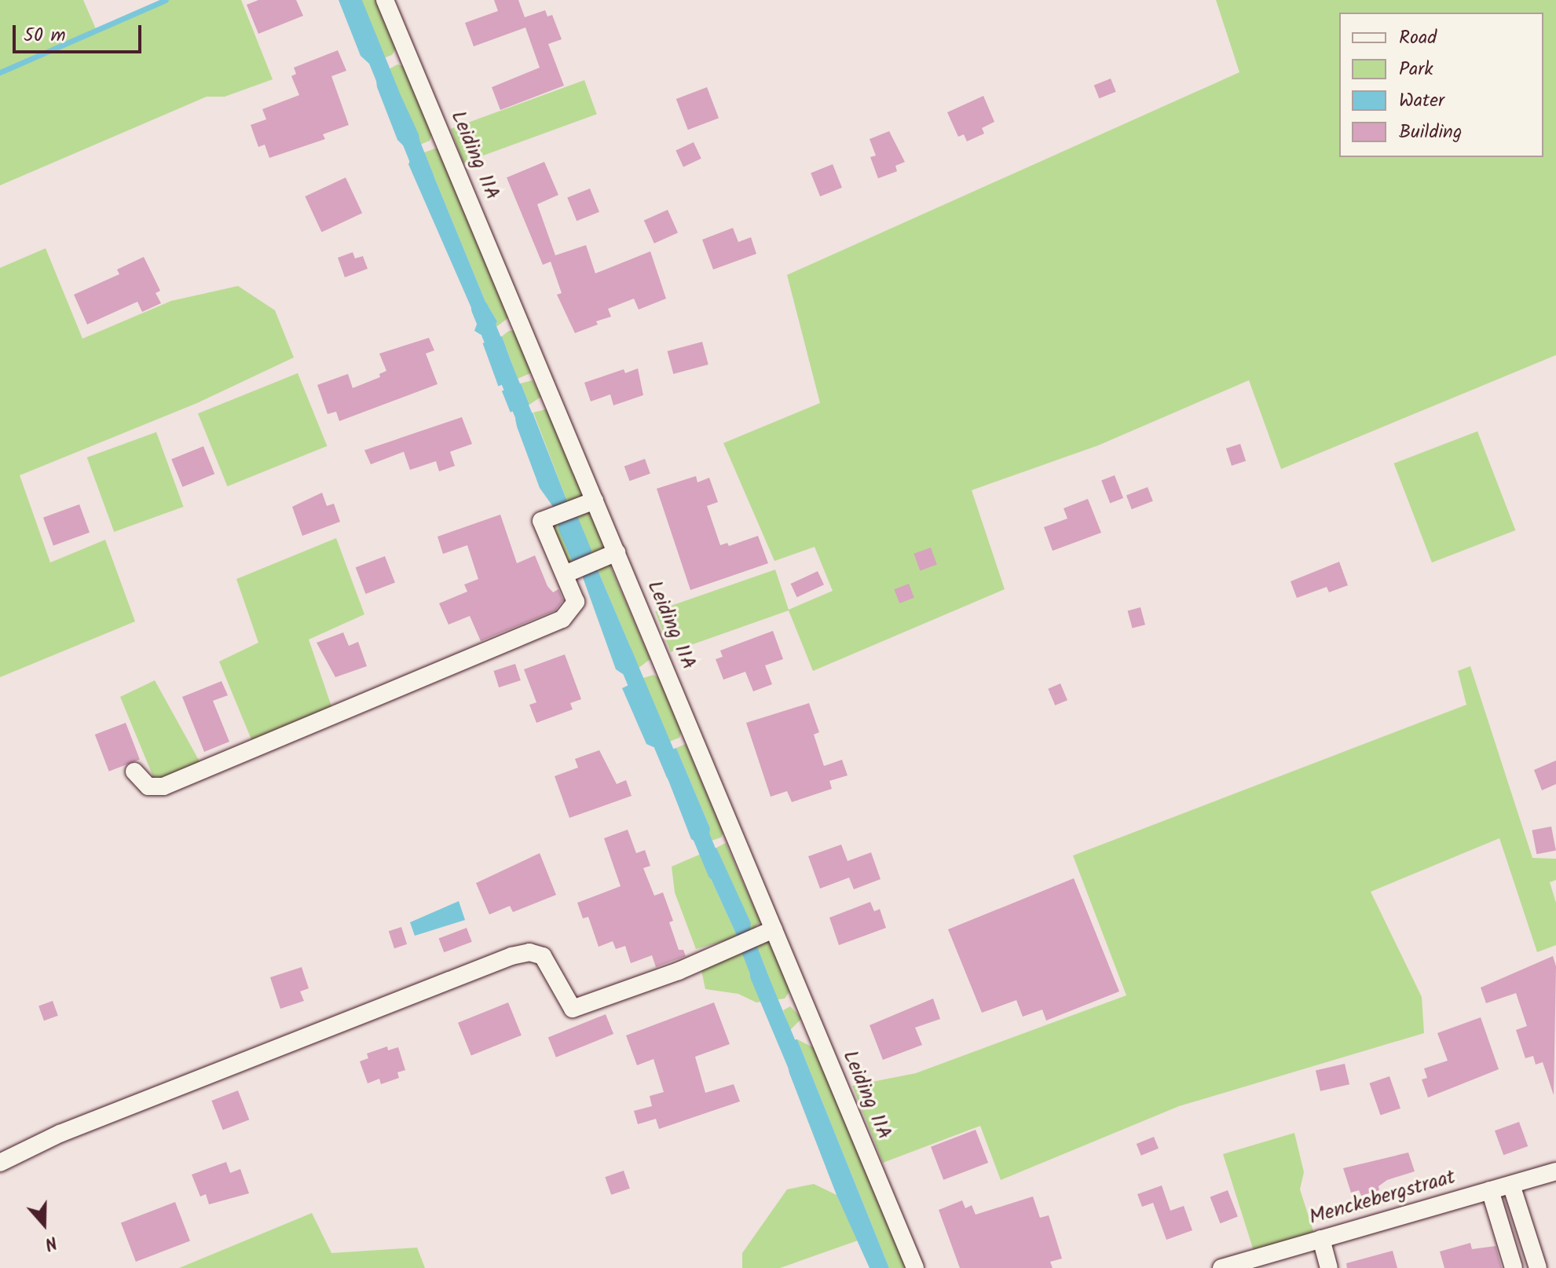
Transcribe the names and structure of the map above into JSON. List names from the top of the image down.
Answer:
{
  "streets": {
    "street": ["Leiding 11A", "Menckebergstraat"]
  },
  "legend": [
    "Road",
    "Park",
    "Water",
    "Building"
  ],
  "scale_bar": "50 m",
  "north": "bottom"
}
